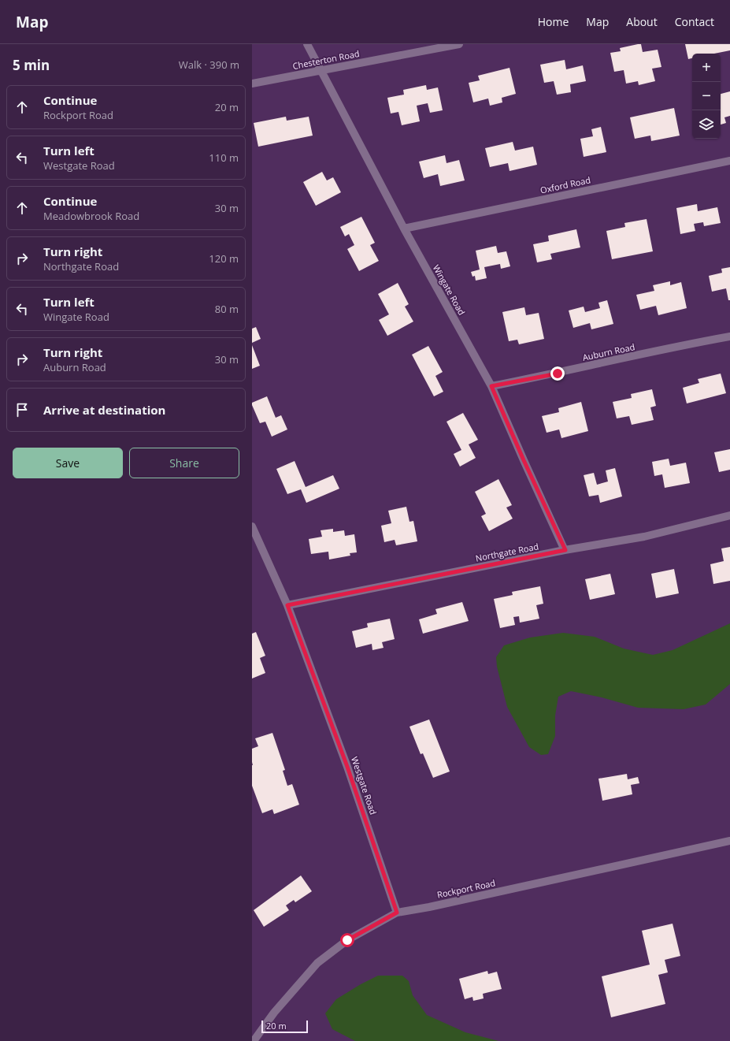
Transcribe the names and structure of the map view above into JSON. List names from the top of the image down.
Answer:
{
  "streets": {
    "street": [
      "Chesterton Road",
      "Oxford Road",
      "Wingate Road",
      "Auburn Road",
      "Northgate Road",
      "Westgate Road",
      "Rockport Road"
    ]
  },
  "crossings": [
    ["Chesterton Road", "Wingate Road"],
    ["Oxford Road", "Wingate Road"],
    ["Wingate Road", "Auburn Road"],
    ["Wingate Road", "Northgate Road"],
    ["Northgate Road", "Westgate Road"],
    ["Westgate Road", "Rockport Road"]
  ],
  "scale_bar": "20 m",
  "page": {
    "header": "Map",
    "nav": [
      "Home",
      "Map",
      "About",
      "Contact"
    ],
    "heading": ["5 min", "Walk · 390 m"],
    "map_buttons": ["+", "−"],
    "list": [
      ["Continue", "Rockport Road", "20 m"],
      ["Turn left", "Westgate Road", "110 m"],
      ["Continue", "Meadowbrook Road", "30 m"],
      ["Turn right", "Northgate Road", "120 m"],
      ["Turn left", "Wingate Road", "80 m"],
      ["Turn right", "Auburn Road", "30 m"],
      "Arrive at destination"
    ],
    "buttons": ["Save", "Share"],
    "scale": "20 m"
  }
}
